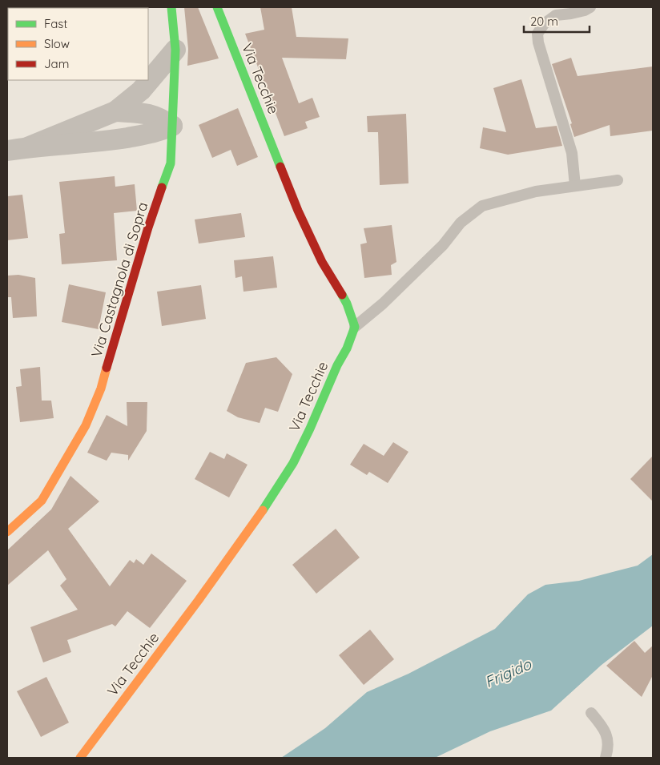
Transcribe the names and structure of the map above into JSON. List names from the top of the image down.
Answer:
{
  "streets": {
    "street": ["Via Tecchie", "Via Castagnola di Sopra"]
  },
  "water": ["Frigido"],
  "legend": ["Fast", "Slow", "Jam"],
  "scale_bar": "20 m"
}
